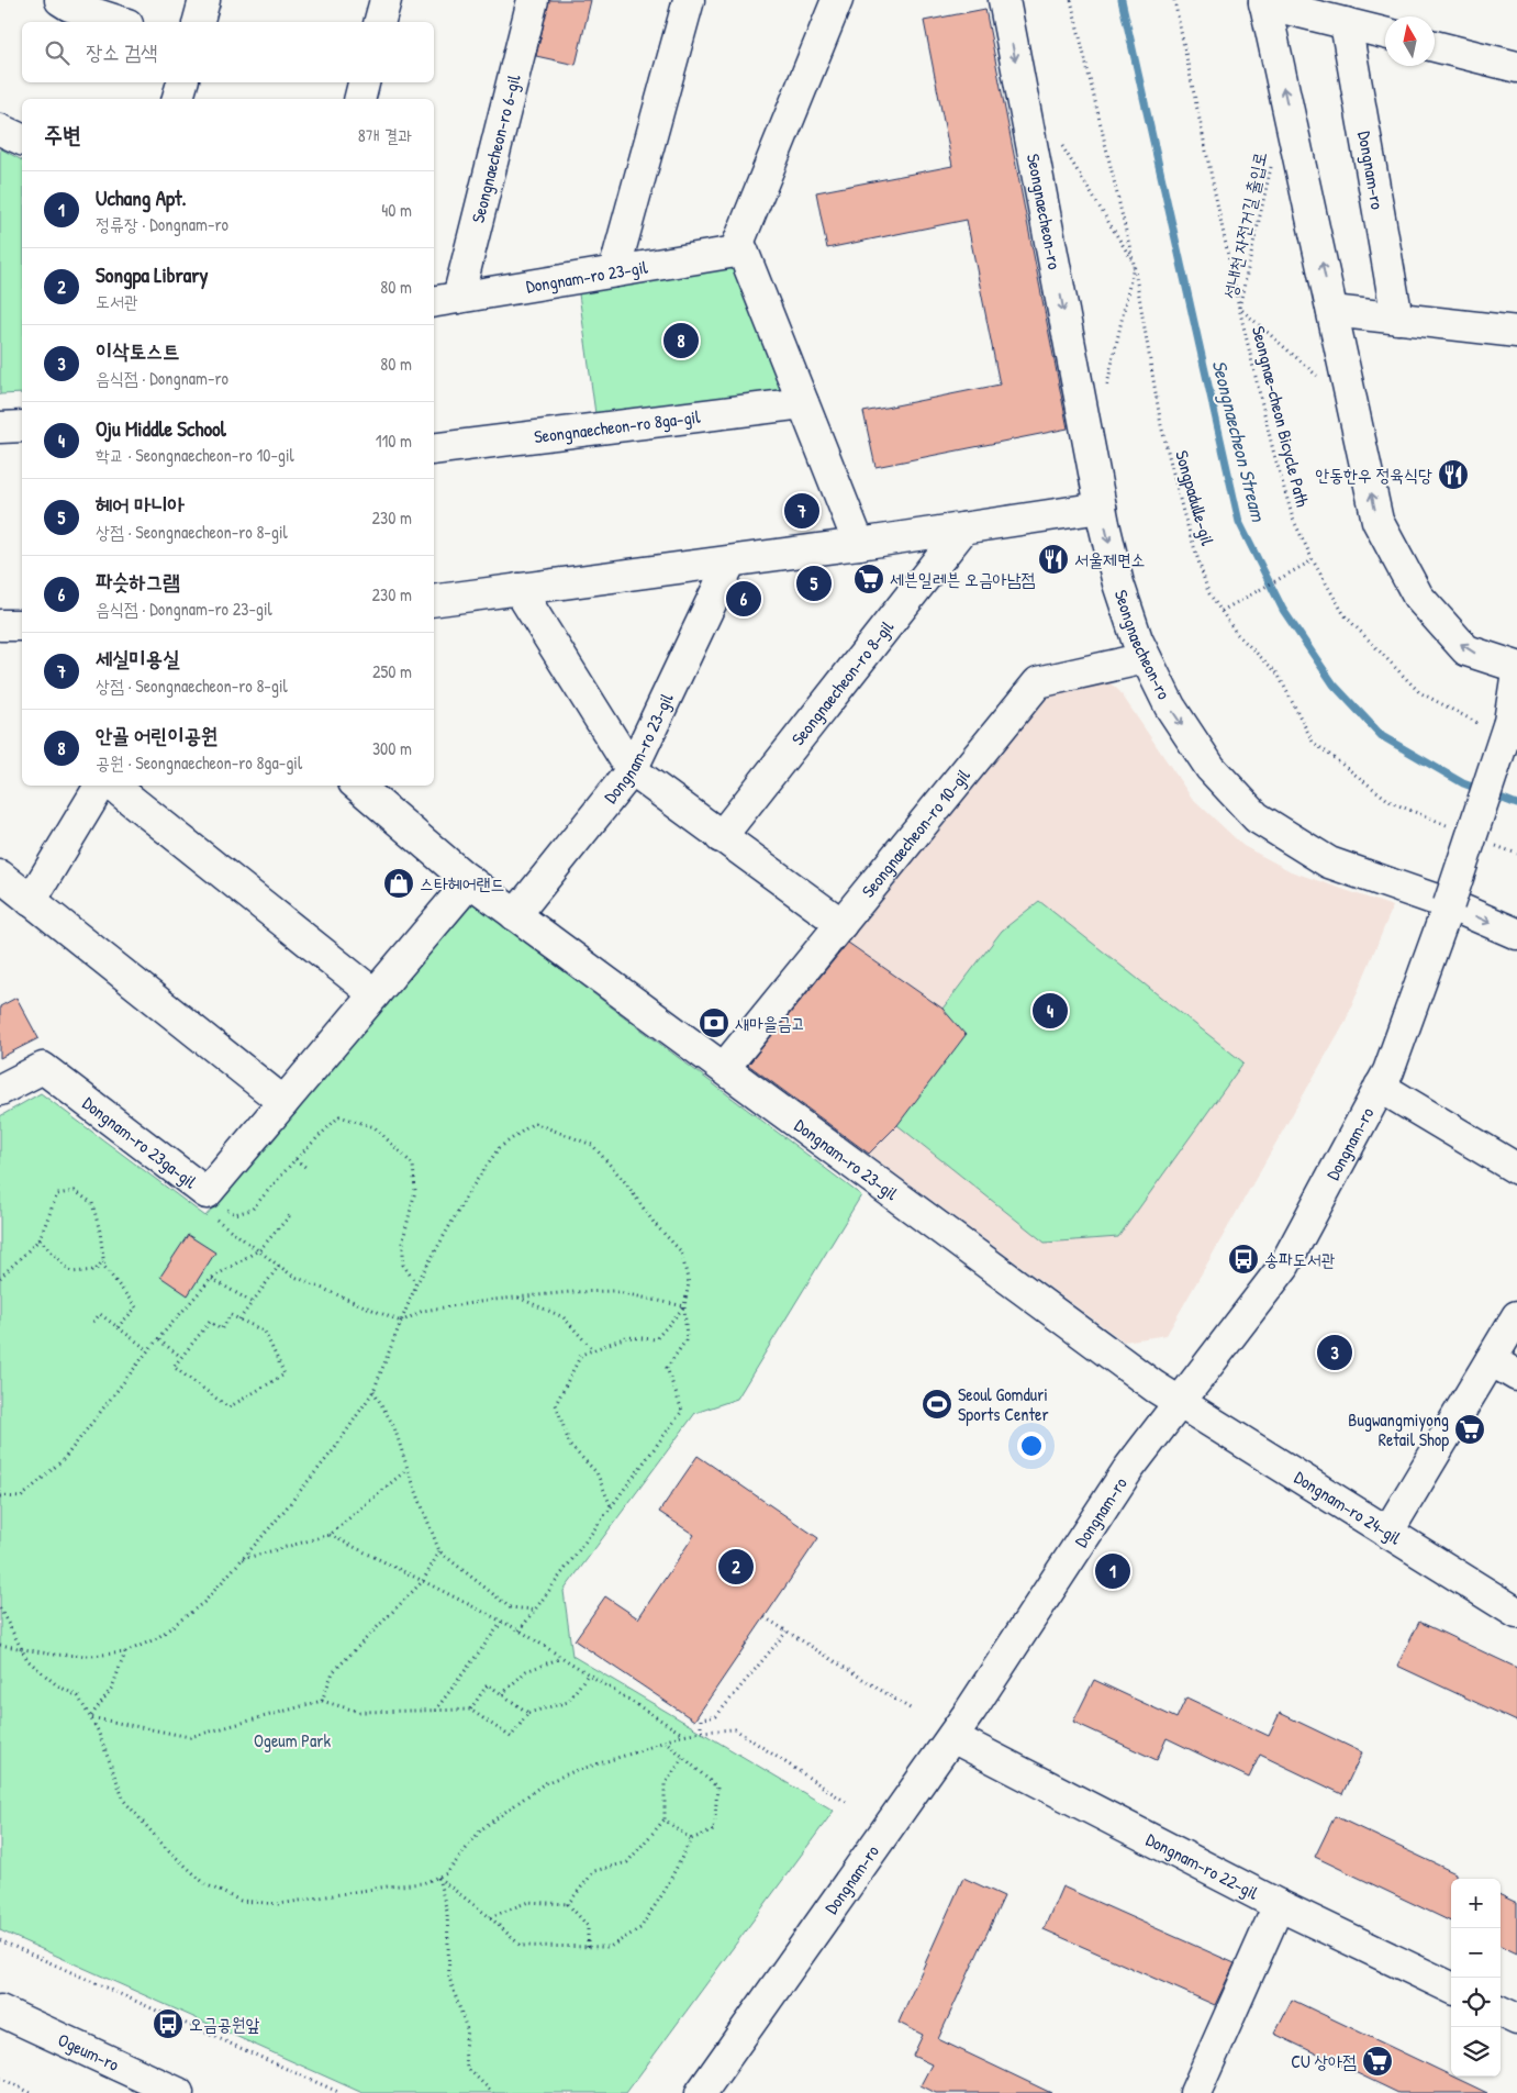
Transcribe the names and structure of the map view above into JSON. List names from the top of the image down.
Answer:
{
  "streets": {
    "street": [
      "Seongnaecheon-ro 6-gil",
      "Dongnam-ro",
      "Seongnaecheon-ro",
      "Dongnam-ro 23-gil",
      "Seongnaecheon-ro 8ga-gil",
      "Seongnaecheon-ro 8-gil",
      "Seongnaecheon-ro 10-gil",
      "Dongnam-ro 23ga-gil",
      "Dongnam-ro 24-gil",
      "Dongnam-ro 22-gil",
      "Ogeum-ro"
    ],
    "path": ["성내천 자전거길 출입로", "Seongnae-cheon Bicycle Path", "Songpadulle-gil"]
  },
  "crossings": [
    ["Seongnaecheon-ro 6-gil", "Dongnam-ro 23-gil"],
    ["Dongnam-ro", "Seongnaecheon-ro"],
    ["Dongnam-ro", "Dongnam-ro 23-gil"],
    ["Dongnam-ro", "Seongnae-cheon Bicycle Path"],
    ["Dongnam-ro", "Dongnam-ro 24-gil"],
    ["Dongnam-ro", "Dongnam-ro 22-gil"],
    ["Seongnaecheon-ro", "Seongnaecheon-ro 10-gil"],
    ["성내천 자전거길 출입로", "Seongnae-cheon Bicycle Path"],
    ["Dongnam-ro 23-gil", "Seongnaecheon-ro 10-gil"],
    ["Dongnam-ro 23-gil", "Dongnam-ro 23ga-gil"],
    ["Dongnam-ro 23-gil", "Dongnam-ro 24-gil"]
  ],
  "water": ["Seongnaecheon Stream"],
  "parks": ["Ogeum Park"],
  "places": {
    "restaurant": ["안동한우 정육식당", "서울제면소"],
    "supermarket": ["세븐일레븐 오금아남점", "Bugwangmiyong Retail Shop", "CU 상아점"],
    "shop": ["스타헤어랜드"],
    "bank": ["새마을금고"],
    "bus stop": ["송파도서관", "오금공원앞"],
    "sports": ["Seoul Gomduri Sports Center"]
  },
  "north": "top",
  "page": {
    "search": "장소 검색",
    "heading": ["주변", "8개 결과"],
    "list": [
      {
        "mark": "1",
        "name": "Uchang Apt.",
        "note": "정류장 · Dongnam-ro",
        "value": "40 m"
      },
      {
        "mark": "2",
        "name": "Songpa Library",
        "note": "도서관",
        "value": "80 m"
      },
      {
        "mark": "3",
        "name": "이삭토스트",
        "note": "음식점 · Dongnam-ro",
        "value": "80 m"
      },
      {
        "mark": "4",
        "name": "Oju Middle School",
        "note": "학교 · Seongnaecheon-ro 10-gil",
        "value": "110 m"
      },
      {
        "mark": "5",
        "name": "헤어 마니아",
        "note": "상점 · Seongnaecheon-ro 8-gil",
        "value": "230 m"
      },
      {
        "mark": "6",
        "name": "파슷하그램",
        "note": "음식점 · Dongnam-ro 23-gil",
        "value": "230 m"
      },
      {
        "mark": "7",
        "name": "세실미용실",
        "note": "상점 · Seongnaecheon-ro 8-gil",
        "value": "250 m"
      },
      {
        "mark": "8",
        "name": "안골 어린이공원",
        "note": "공원 · Seongnaecheon-ro 8ga-gil",
        "value": "300 m"
      }
    ],
    "pins": [
      "8",
      "7",
      "5",
      "6",
      "4",
      "3",
      "2",
      "1"
    ],
    "map_buttons": ["+", "−"]
  }
}
